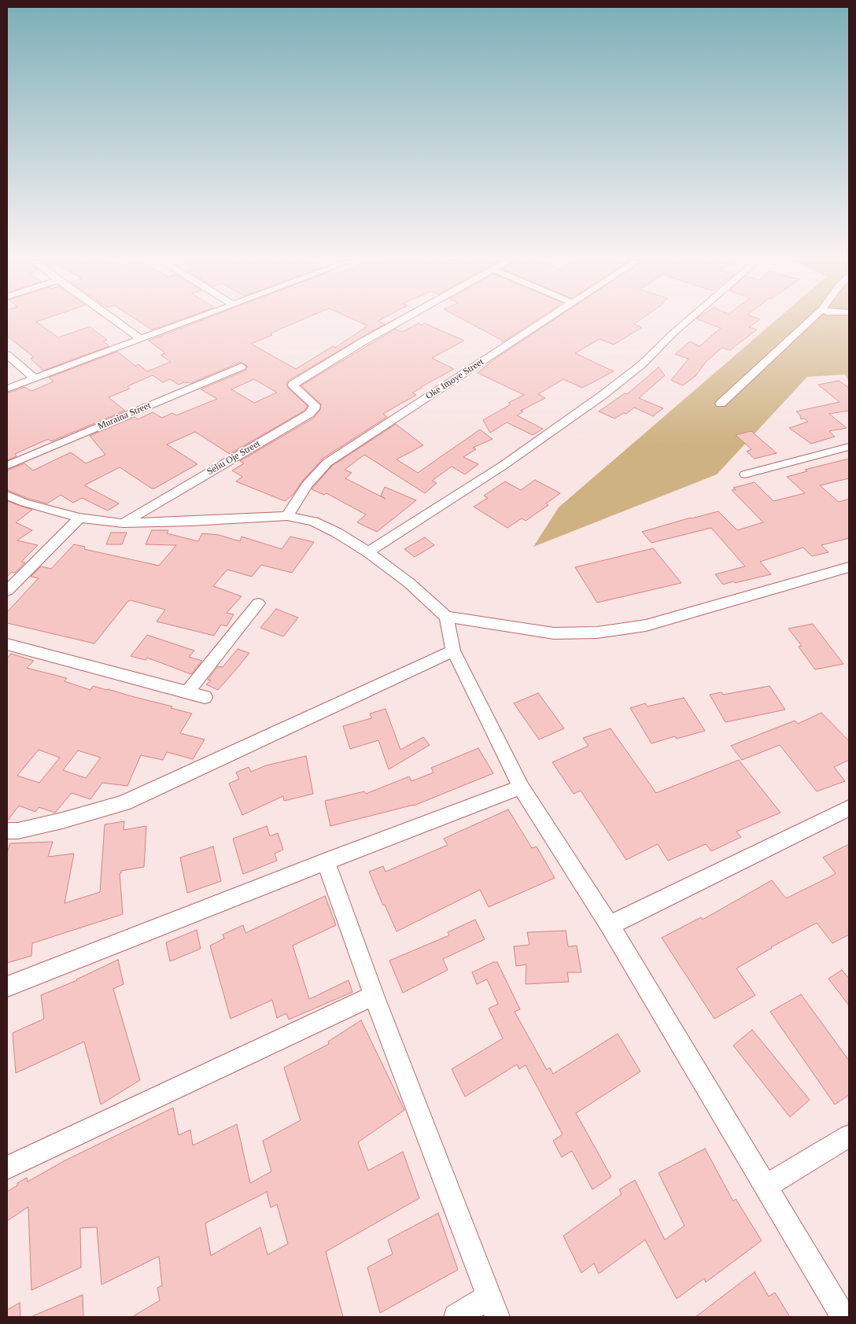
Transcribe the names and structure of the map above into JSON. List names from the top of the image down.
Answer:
{
  "streets": {
    "street": ["Oke Imoye Street", "Muraina Street", "Seliu Oje Street"]
  }
}
